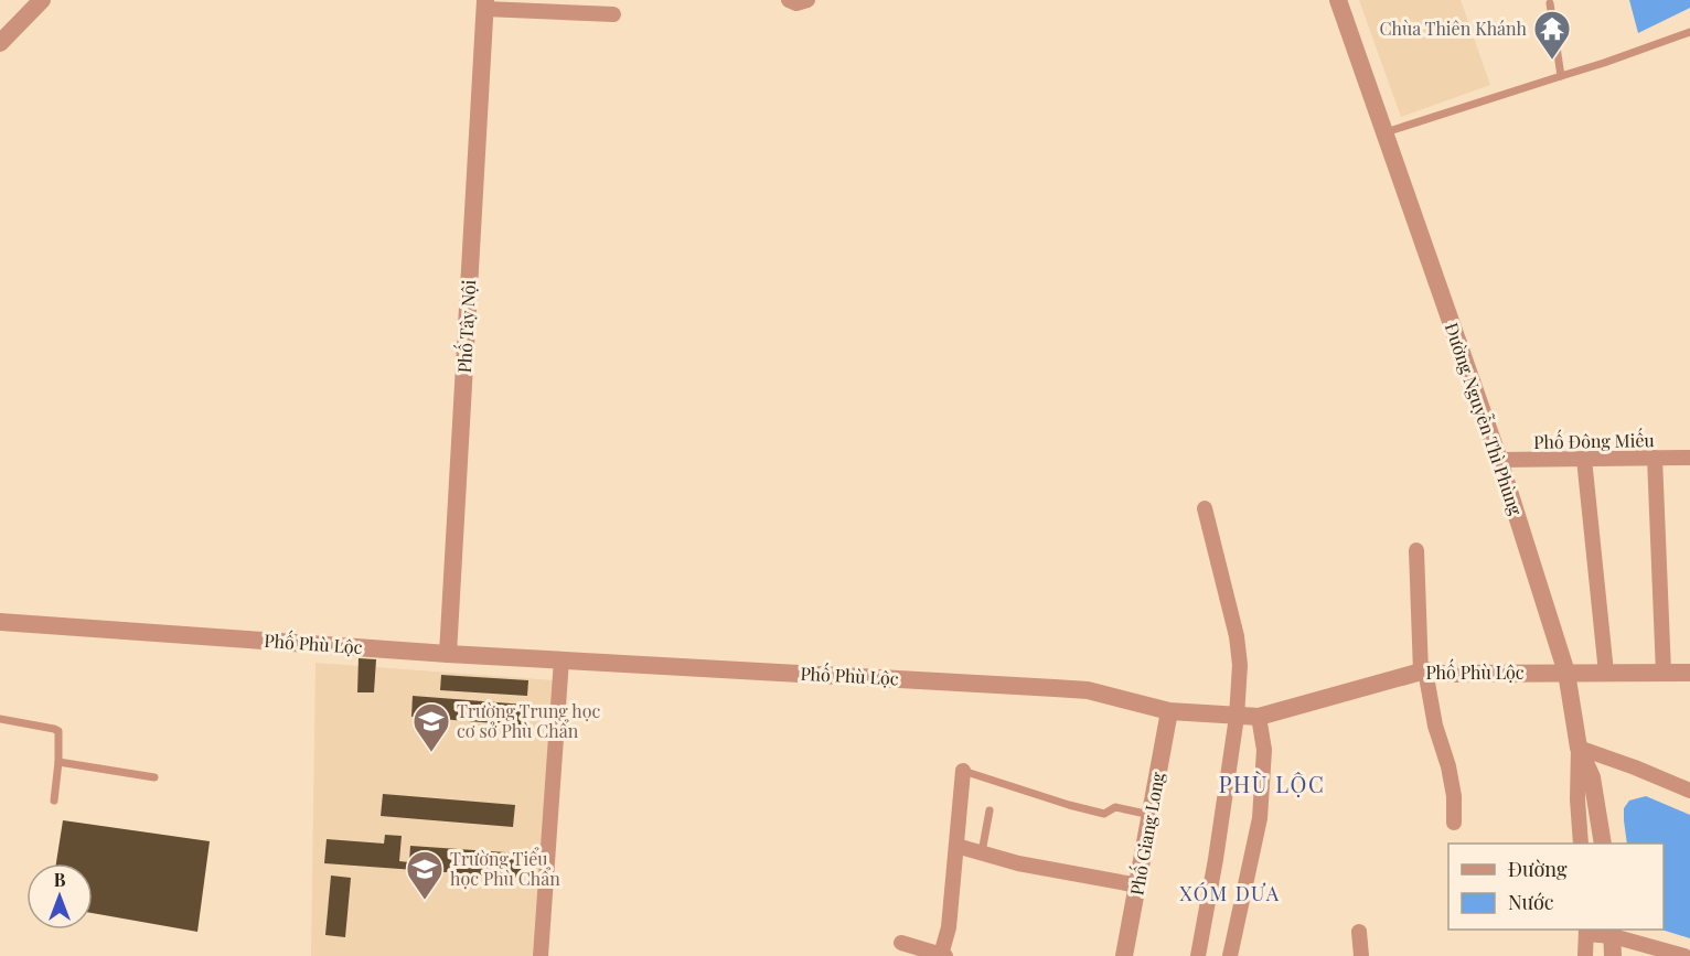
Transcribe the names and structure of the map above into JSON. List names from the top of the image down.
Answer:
{
  "streets": {
    "street": [
      "Phố Tây Nội",
      "Đường Nguyễn Thì Phùng",
      "Phố Đông Miếu",
      "Phố Phù Lộc",
      "Phố Giang Long"
    ]
  },
  "crossings": [
    ["Phố Tây Nội", "Phố Phù Lộc"],
    ["Đường Nguyễn Thì Phùng", "Phố Đông Miếu"],
    ["Đường Nguyễn Thì Phùng", "Phố Phù Lộc"],
    ["Phố Phù Lộc", "Phố Giang Long"]
  ],
  "districts": ["PHÙ LỘC", "XÓM DƯA"],
  "places": {
    "temple": ["Chùa Thiên Khánh"],
    "school or university": ["Trường Trung học cơ sở Phù Chẩn", "Trường Tiểu học Phù Chẩn"]
  },
  "legend": ["Đường", "Nước"],
  "north": "top"
}
